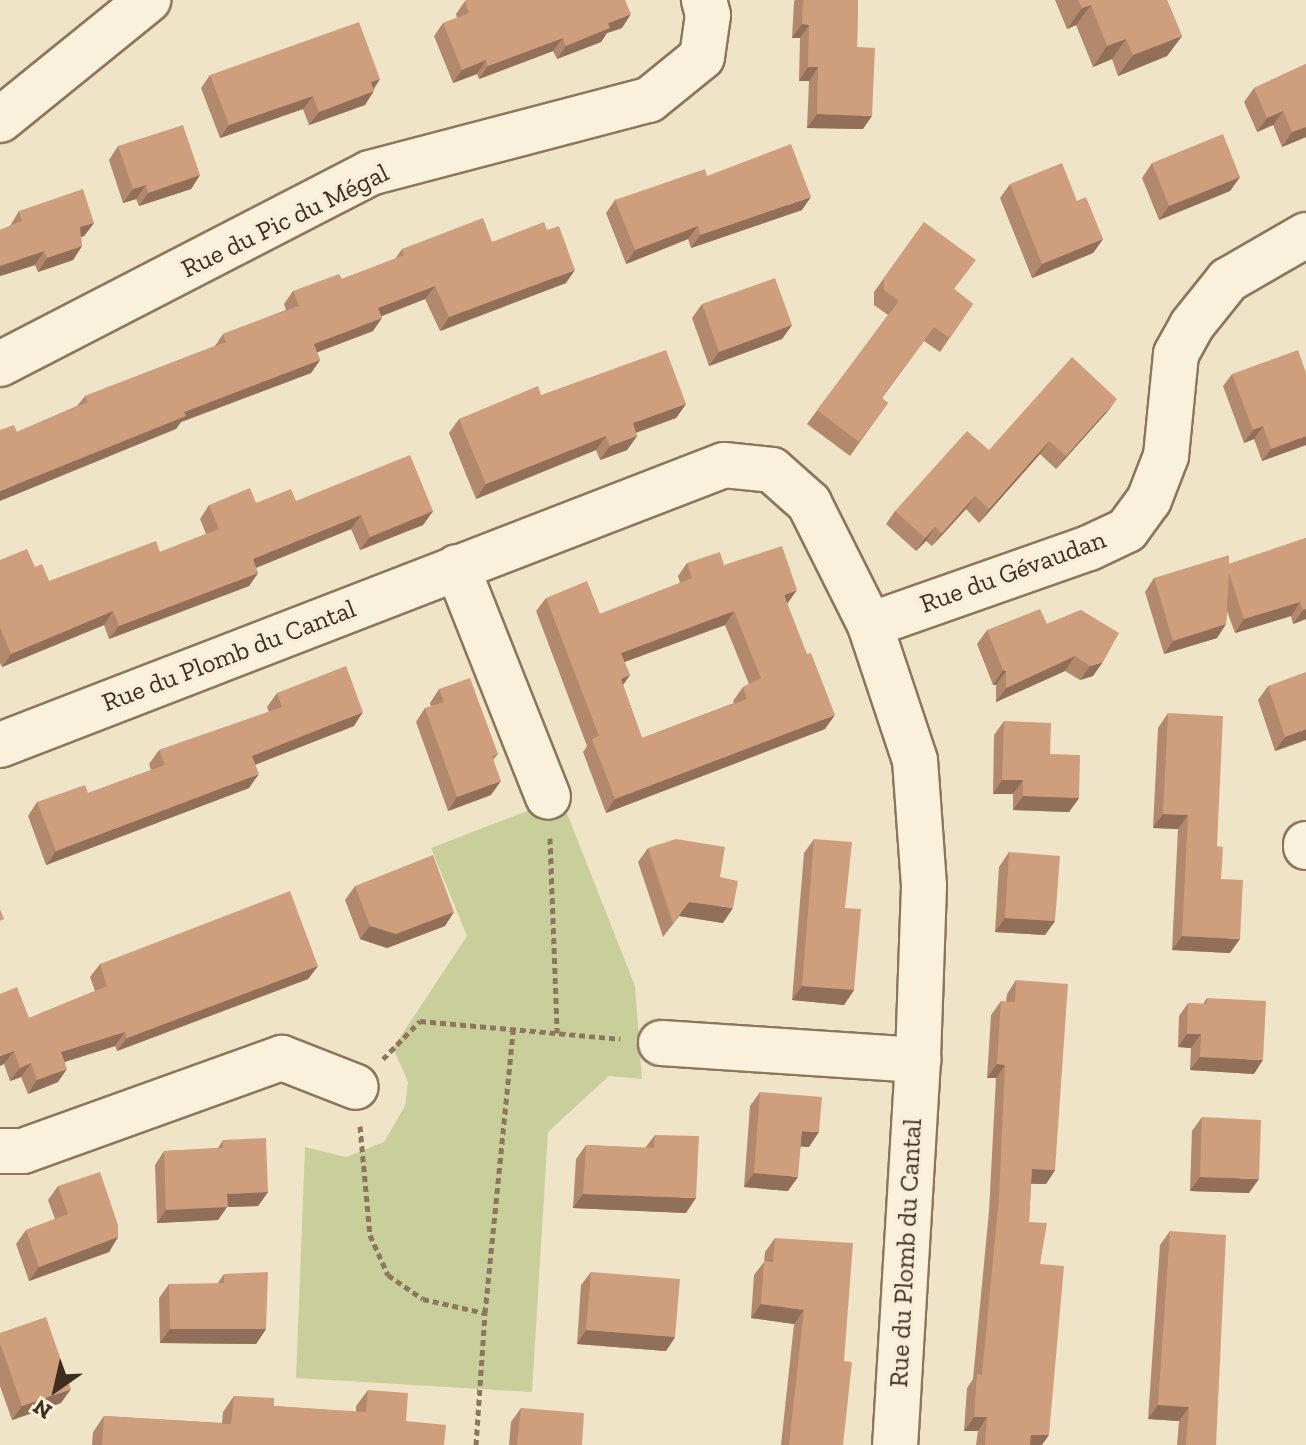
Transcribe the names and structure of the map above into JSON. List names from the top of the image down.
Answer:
{
  "streets": {
    "street": ["Rue du Pic du Mégal", "Rue du Gévaudan", "Rue du Plomb du Cantal"]
  },
  "crossings": [
    ["Rue du Gévaudan", "Rue du Plomb du Cantal"]
  ],
  "north": "bottom left"
}
